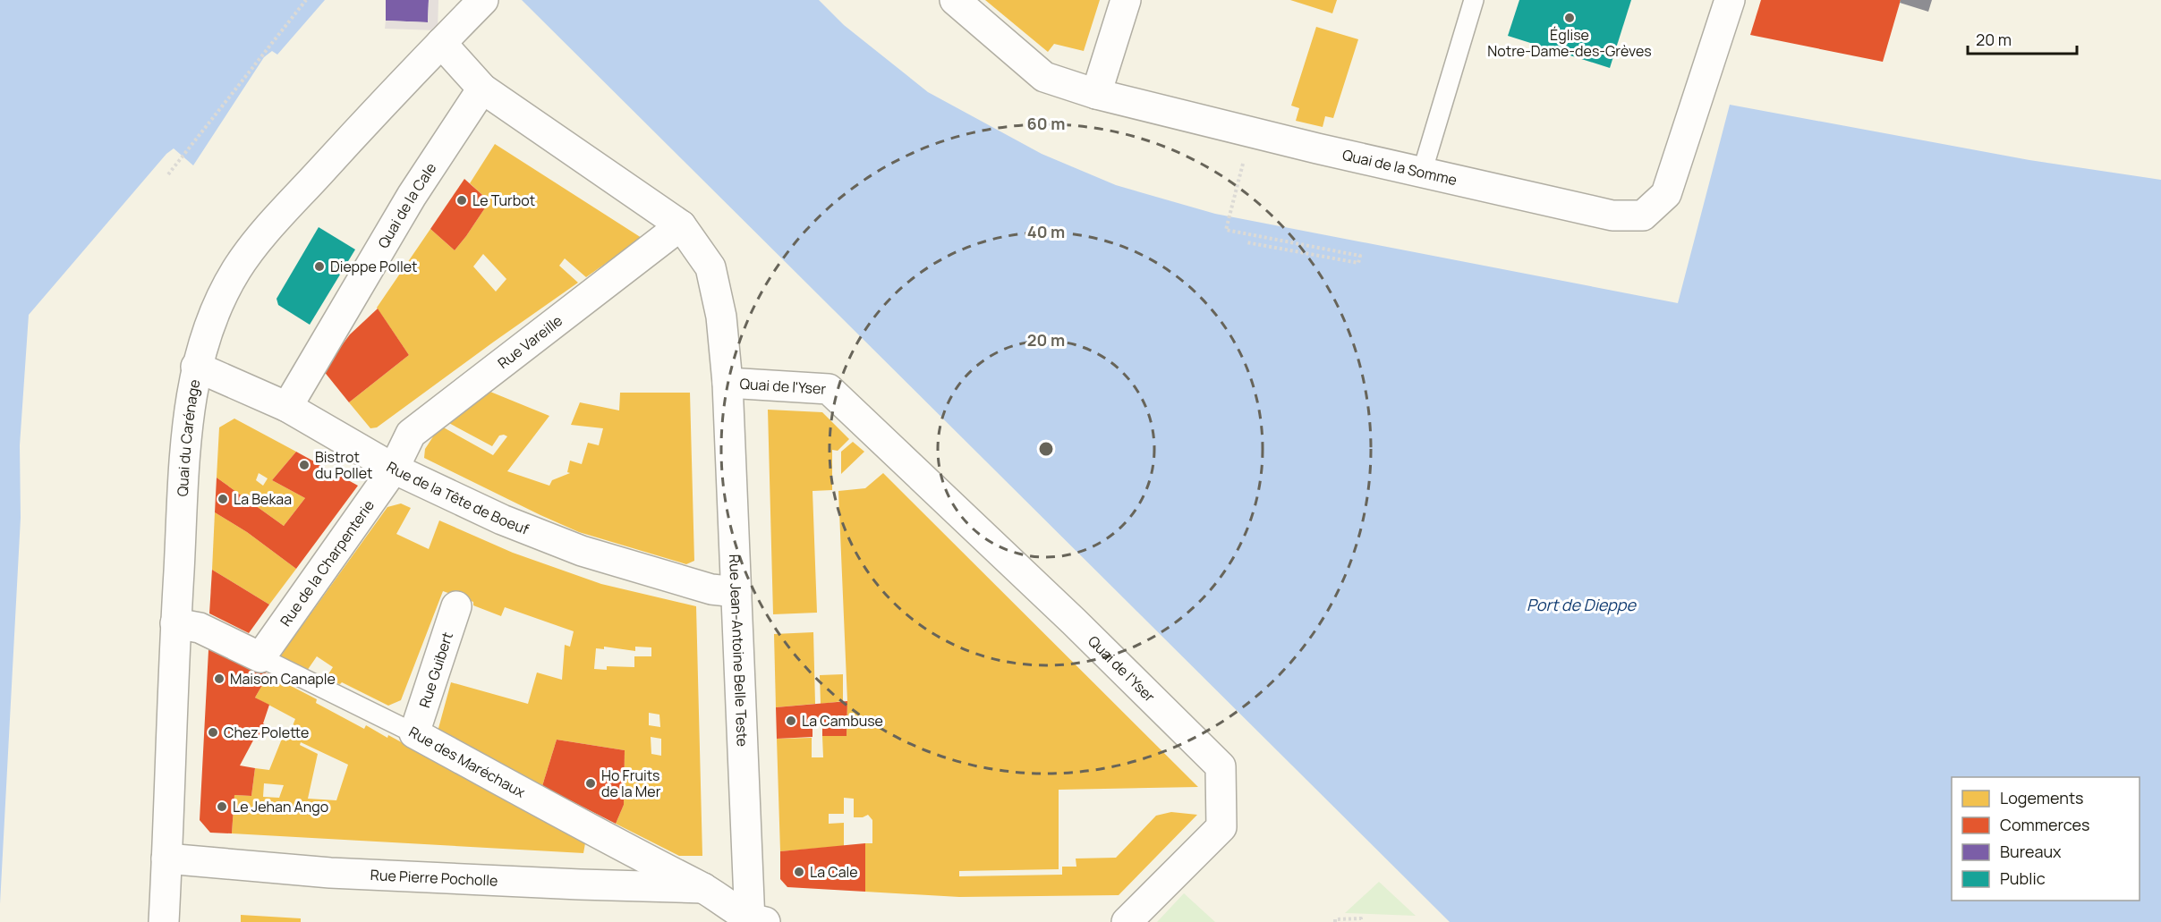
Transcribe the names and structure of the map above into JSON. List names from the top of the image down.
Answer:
{
  "streets": {
    "street": [
      "Quai de la Somme",
      "Quai de la Cale",
      "Rue Vareille",
      "Quai de l'Yser",
      "Quai du Carénage",
      "Rue de la Tête de Boeuf",
      "Rue de la Charpenterie",
      "Rue Jean-Antoine Belle Teste",
      "Rue Guibert",
      "Rue des Maréchaux",
      "Rue Pierre Pocholle"
    ]
  },
  "crossings": [
    ["Quai de la Cale", "Quai de l'Yser"],
    ["Quai de la Cale", "Rue de la Tête de Boeuf"],
    ["Rue Vareille", "Quai de l'Yser"],
    ["Rue Vareille", "Rue de la Tête de Boeuf"],
    ["Rue Vareille", "Rue de la Charpenterie"],
    ["Quai de l'Yser", "Quai du Carénage"],
    ["Quai de l'Yser", "Rue Jean-Antoine Belle Teste"],
    ["Quai du Carénage", "Rue de la Tête de Boeuf"],
    ["Quai du Carénage", "Rue des Maréchaux"],
    ["Quai du Carénage", "Rue Pierre Pocholle"],
    ["Rue de la Tête de Boeuf", "Rue de la Charpenterie"],
    ["Rue de la Tête de Boeuf", "Rue Jean-Antoine Belle Teste"],
    ["Rue de la Charpenterie", "Rue des Maréchaux"],
    ["Rue Jean-Antoine Belle Teste", "Rue des Maréchaux"],
    ["Rue Guibert", "Rue des Maréchaux"],
    ["Rue des Maréchaux", "Rue Pierre Pocholle"]
  ],
  "water": ["Port de Dieppe"],
  "places": [
    "Église Notre-Dame-des-Grèves",
    "Le Turbot",
    "Dieppe Pollet",
    "Bistrot du Pollet",
    "La Bekaa",
    "Maison Canaple",
    "La Cambuse",
    "Chez Polette",
    "Ho Fruits de la Mer",
    "Le Jehan Ango",
    "La Cale"
  ],
  "legend": [
    "Logements",
    "Commerces",
    "Bureaux",
    "Public"
  ],
  "scale_bar": "20 m",
  "rings": ["60 m", "40 m", "20 m"]
}
